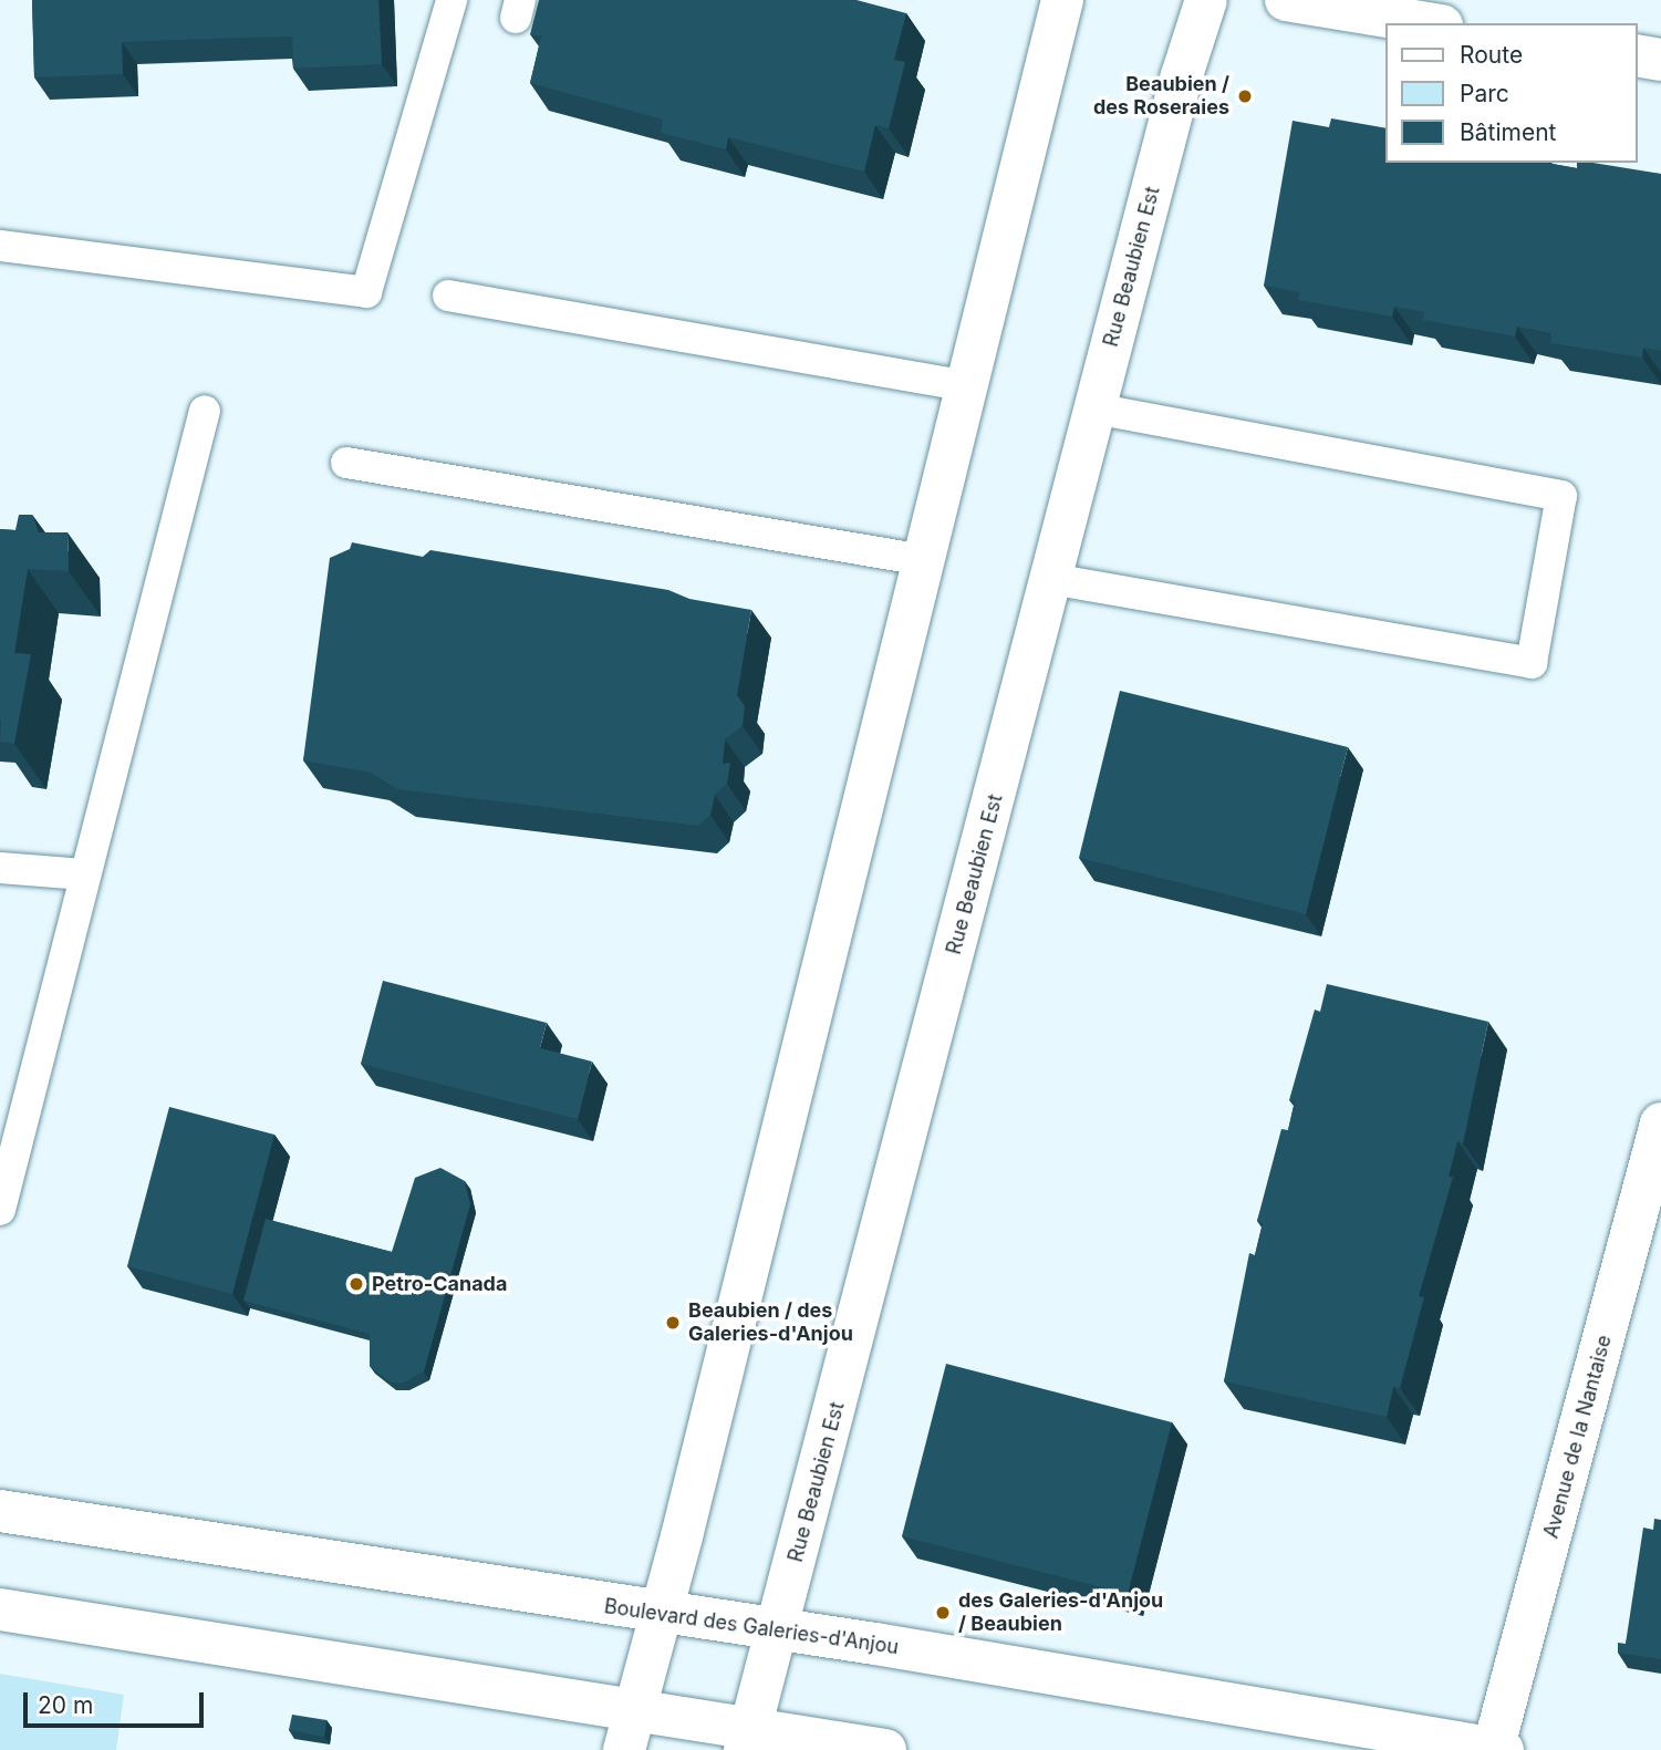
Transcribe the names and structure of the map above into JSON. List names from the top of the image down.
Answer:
{
  "streets": {
    "street": ["Rue Beaubien Est", "Avenue de la Nantaise", "Boulevard des Galeries-d'Anjou"]
  },
  "crossings": [
    ["Rue Beaubien Est", "Boulevard des Galeries-d'Anjou"],
    ["Avenue de la Nantaise", "Boulevard des Galeries-d'Anjou"]
  ],
  "places": [
    "Beaubien / des Roseraies",
    "Petro-Canada",
    "Beaubien / des Galeries-d'Anjou",
    "des Galeries-d'Anjou / Beaubien"
  ],
  "legend": ["Route", "Parc", "Bâtiment"],
  "scale_bar": "20 m"
}
